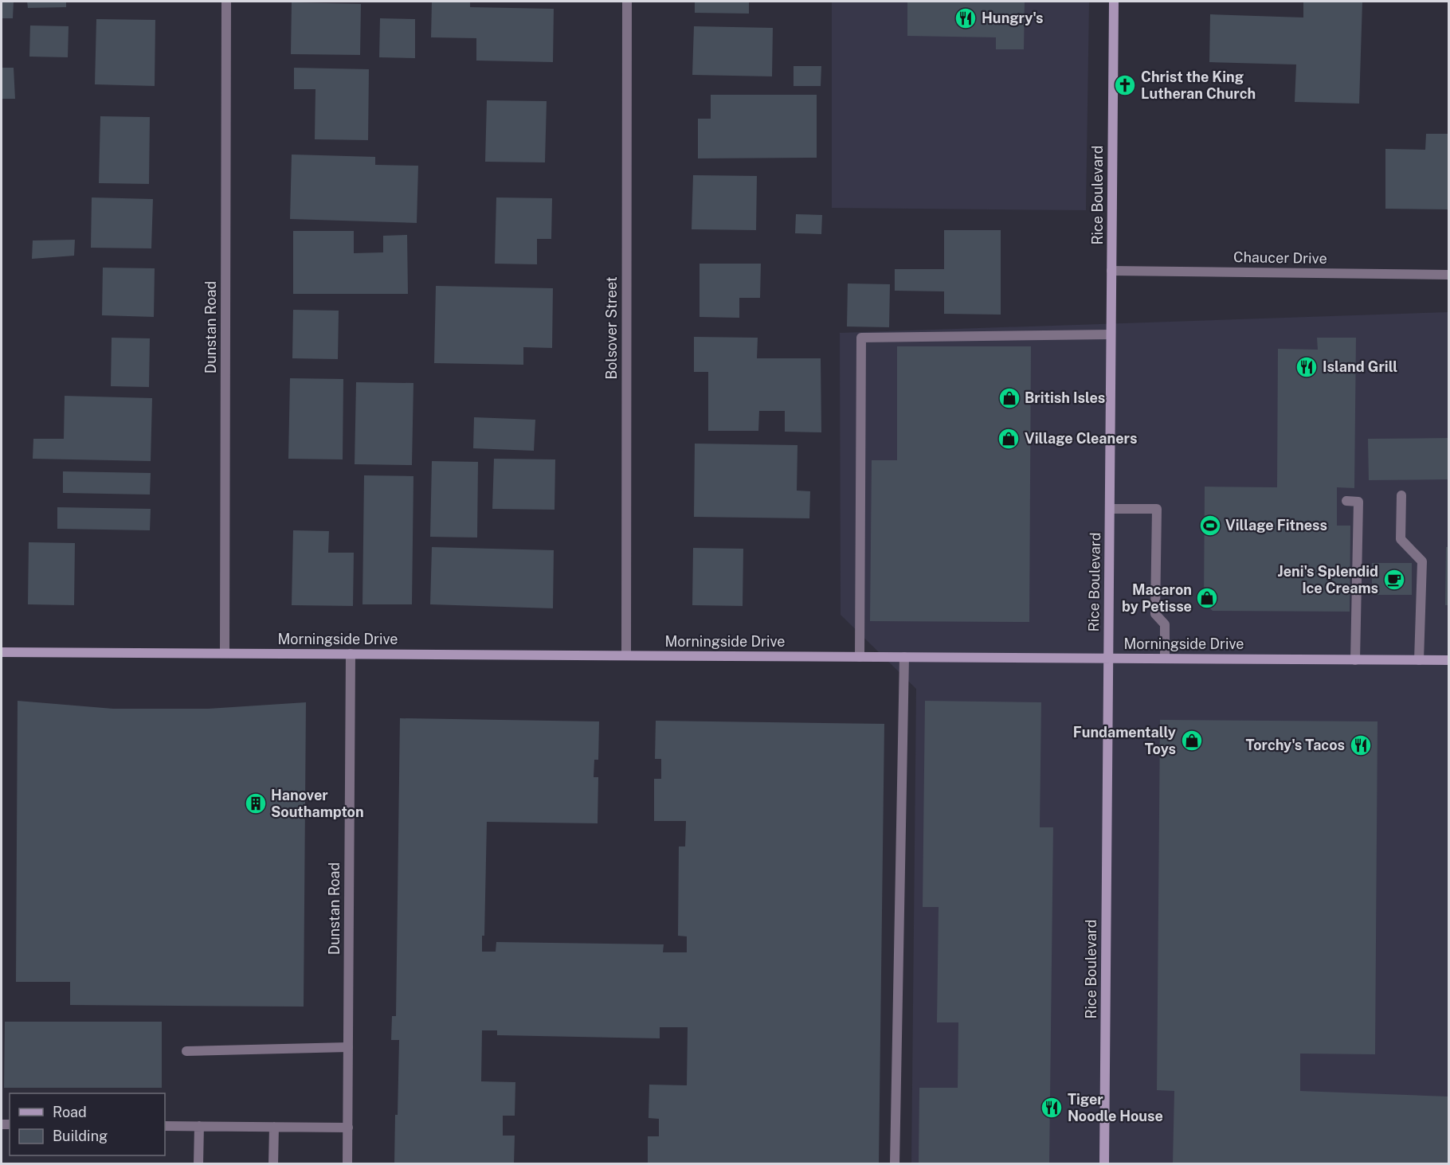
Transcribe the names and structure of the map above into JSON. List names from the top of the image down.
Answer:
{
  "streets": {
    "street": [
      "Rice Boulevard",
      "Chaucer Drive",
      "Dunstan Road",
      "Bolsover Street",
      "Morningside Drive"
    ]
  },
  "crossings": [
    ["Rice Boulevard", "Chaucer Drive"],
    ["Rice Boulevard", "Morningside Drive"],
    ["Dunstan Road", "Morningside Drive"],
    ["Bolsover Street", "Morningside Drive"]
  ],
  "places": {
    "restaurant": [
      "Hungry's",
      "Island Grill",
      "Torchy's Tacos",
      "Tiger Noodle House"
    ],
    "church": ["Christ the King Lutheran Church"],
    "shop": [
      "British Isles",
      "Village Cleaners",
      "Macaron by Petisse",
      "Fundamentally Toys"
    ],
    "sports": ["Village Fitness"],
    "cafe": ["Jeni's Splendid Ice Creams"],
    "building": ["Hanover Southampton"]
  },
  "legend": ["Road", "Building"]
}
